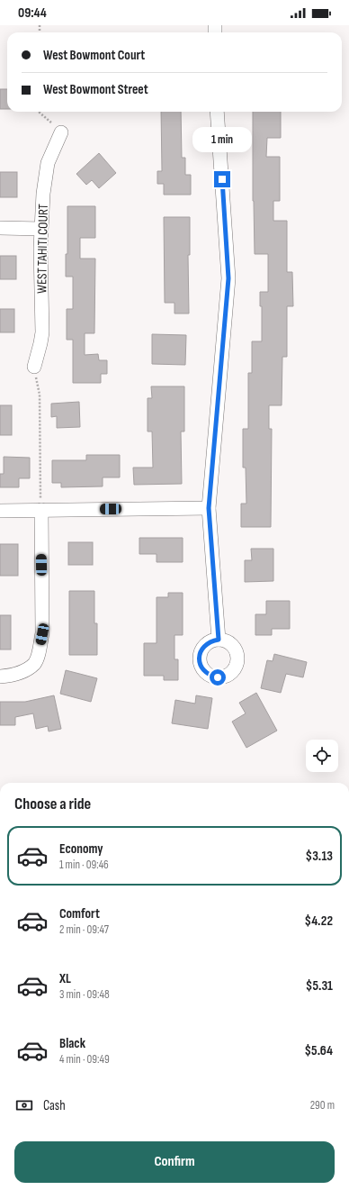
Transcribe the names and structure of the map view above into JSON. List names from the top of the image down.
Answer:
{
  "streets": {
    "street": ["WEST TAHITI COURT"]
  },
  "page": {
    "status": "09:44",
    "banner": ["West Bowmont Court", "West Bowmont Street"],
    "bubble": "1 min",
    "heading": "Choose a ride",
    "list": [
      {
        "name": "Economy",
        "note": "1 min · 09:46",
        "value": "$3.13"
      },
      {
        "name": "Comfort",
        "note": "2 min · 09:47",
        "value": "$4.22"
      },
      {
        "name": "XL",
        "note": "3 min · 09:48",
        "value": "$5.31"
      },
      {
        "name": "Black",
        "note": "4 min · 09:49",
        "value": "$5.64"
      }
    ],
    "pay": ["Cash", "290 m"],
    "buttons": "Confirm"
  }
}
